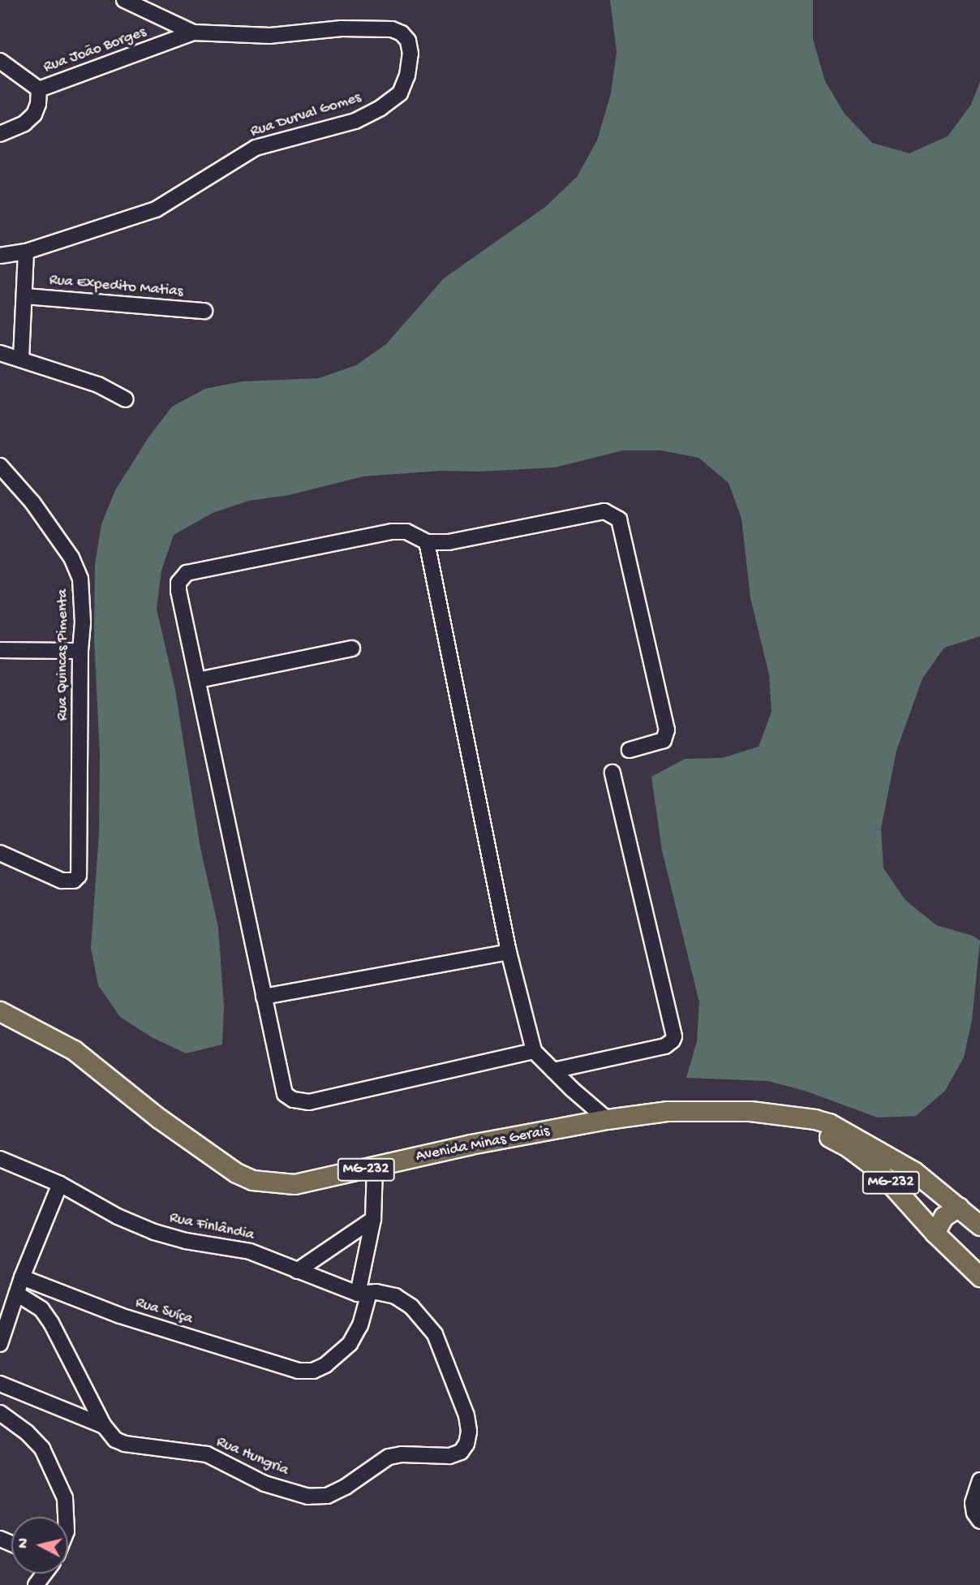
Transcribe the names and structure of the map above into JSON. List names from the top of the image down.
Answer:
{
  "streets": {
    "main road": ["Avenida Minas Gerais", "MG-232"],
    "street": [
      "Rua João Borges",
      "Rua Durval Gomes",
      "Rua Expedito Matias",
      "Rua Quincas Pimenta",
      "Rua Finlândia",
      "Rua Suíça",
      "Rua Hungria"
    ]
  },
  "crossings": [
    ["Rua João Borges", "Rua Durval Gomes"],
    ["Avenida Minas Gerais", "MG-232"],
    ["Rua Finlândia", "Rua Suíça"],
    ["Rua Finlândia", "Rua Hungria"],
    ["Rua Suíça", "Rua Hungria"]
  ],
  "north": "left"
}
